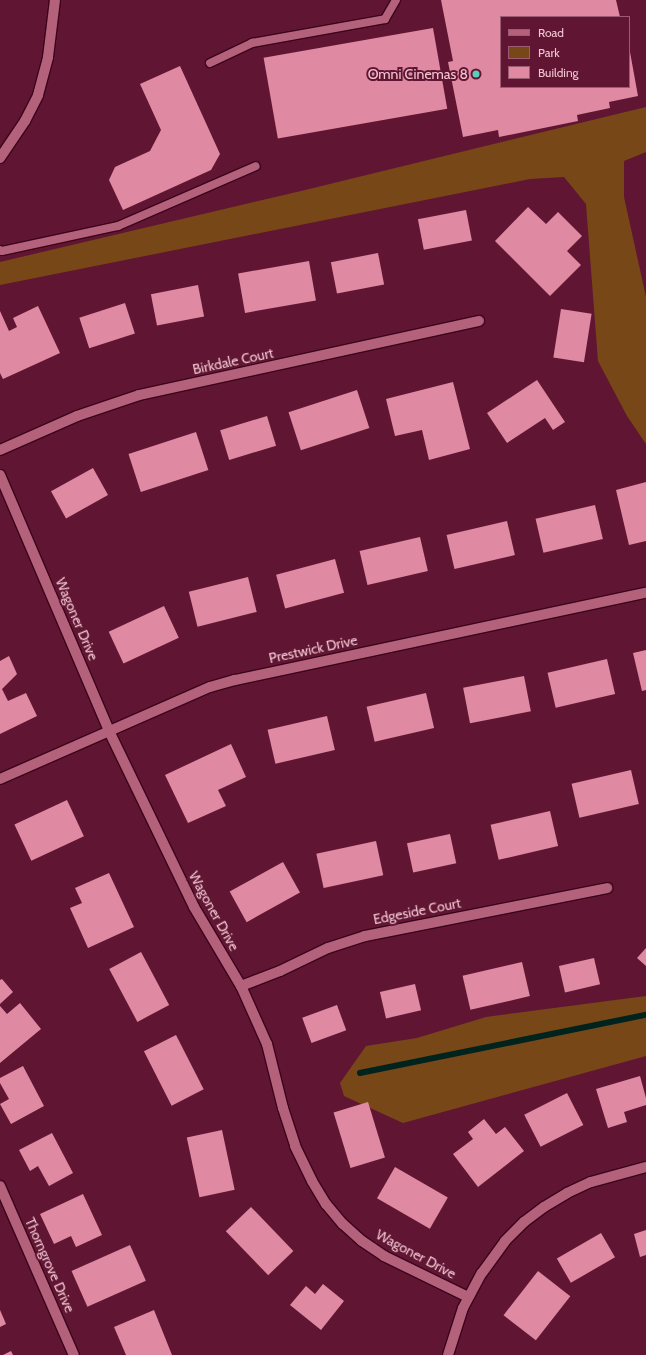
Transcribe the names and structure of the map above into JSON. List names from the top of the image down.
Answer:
{
  "streets": {
    "street": [
      "Birkdale Court",
      "Wagoner Drive",
      "Prestwick Drive",
      "Edgeside Court",
      "Thorngrove Drive"
    ]
  },
  "crossings": [
    ["Wagoner Drive", "Prestwick Drive"],
    ["Wagoner Drive", "Edgeside Court"]
  ],
  "places": ["Omni Cinemas 8"],
  "legend": ["Road", "Park", "Building"]
}
